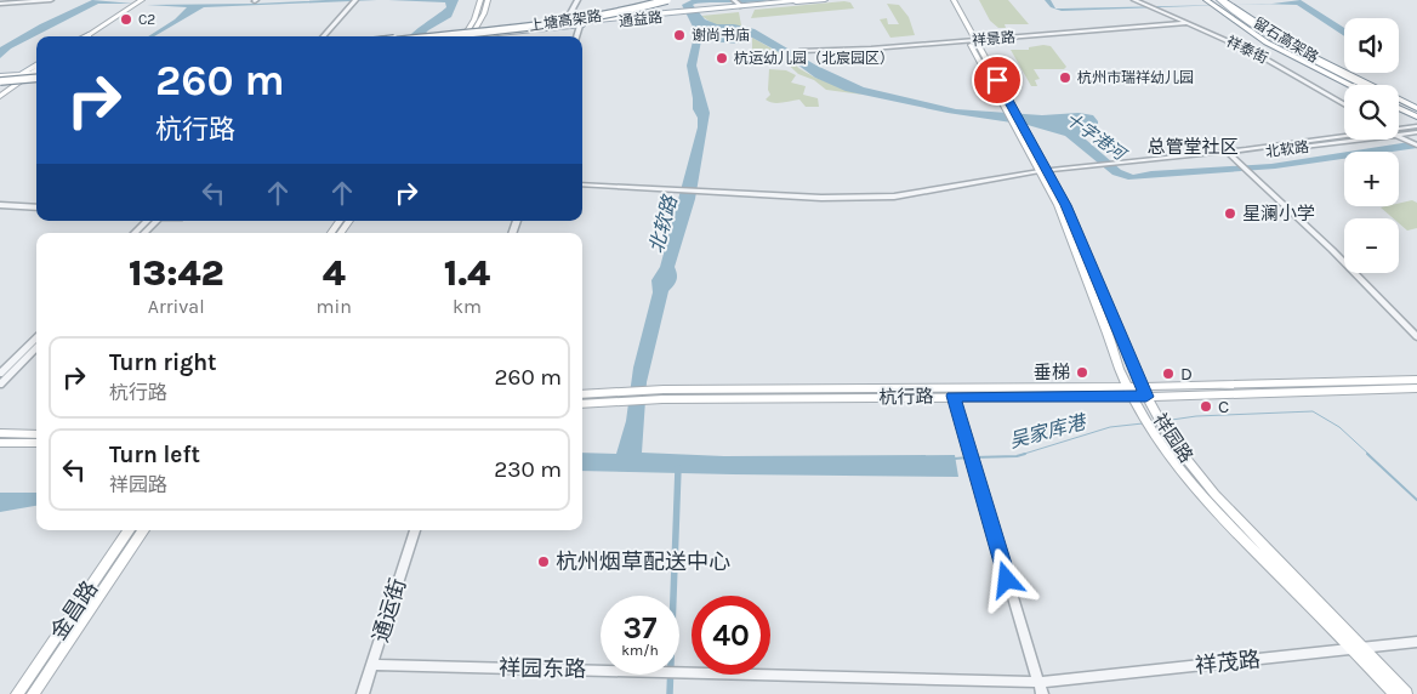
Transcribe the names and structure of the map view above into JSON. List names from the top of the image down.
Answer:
{
  "streets": {
    "main road": [
      "通益路",
      "上塘高架路",
      "留石高架路",
      "杭行路",
      "祥园路",
      "金昌路"
    ],
    "street": [
      "祥景路",
      "祥泰街",
      "北软路",
      "通运街",
      "祥茂路",
      "祥园东路"
    ]
  },
  "crossings": [
    ["祥景路", "祥泰街"],
    ["北软路", "祥园路"],
    ["杭行路", "祥园路"],
    ["祥园路", "祥茂路"],
    ["通运街", "祥园东路"],
    ["祥茂路", "祥园东路"]
  ],
  "districts": ["总管堂社区"],
  "water": ["十字港河", "北软路", "吴家库港"],
  "places": [
    "C2",
    "谢尚书庙",
    "杭运幼儿园（北宸园区）",
    "杭州市瑞祥幼儿园",
    "星澜小学",
    "垂梯",
    "D",
    "C",
    "杭州烟草配送中心"
  ],
  "page": {
    "map_buttons": ["+", "−"],
    "turn": ["260 m", "杭行路"],
    "eta": [
      "13:42",
      "Arrival",
      "4",
      "min",
      "1.4",
      "km"
    ],
    "list": [
      {
        "name": "Turn right",
        "note": "杭行路",
        "value": "260 m"
      },
      {
        "name": "Turn left",
        "note": "祥园路",
        "value": "230 m"
      }
    ],
    "speed": "37 km/h",
    "limit": "40"
  }
}
